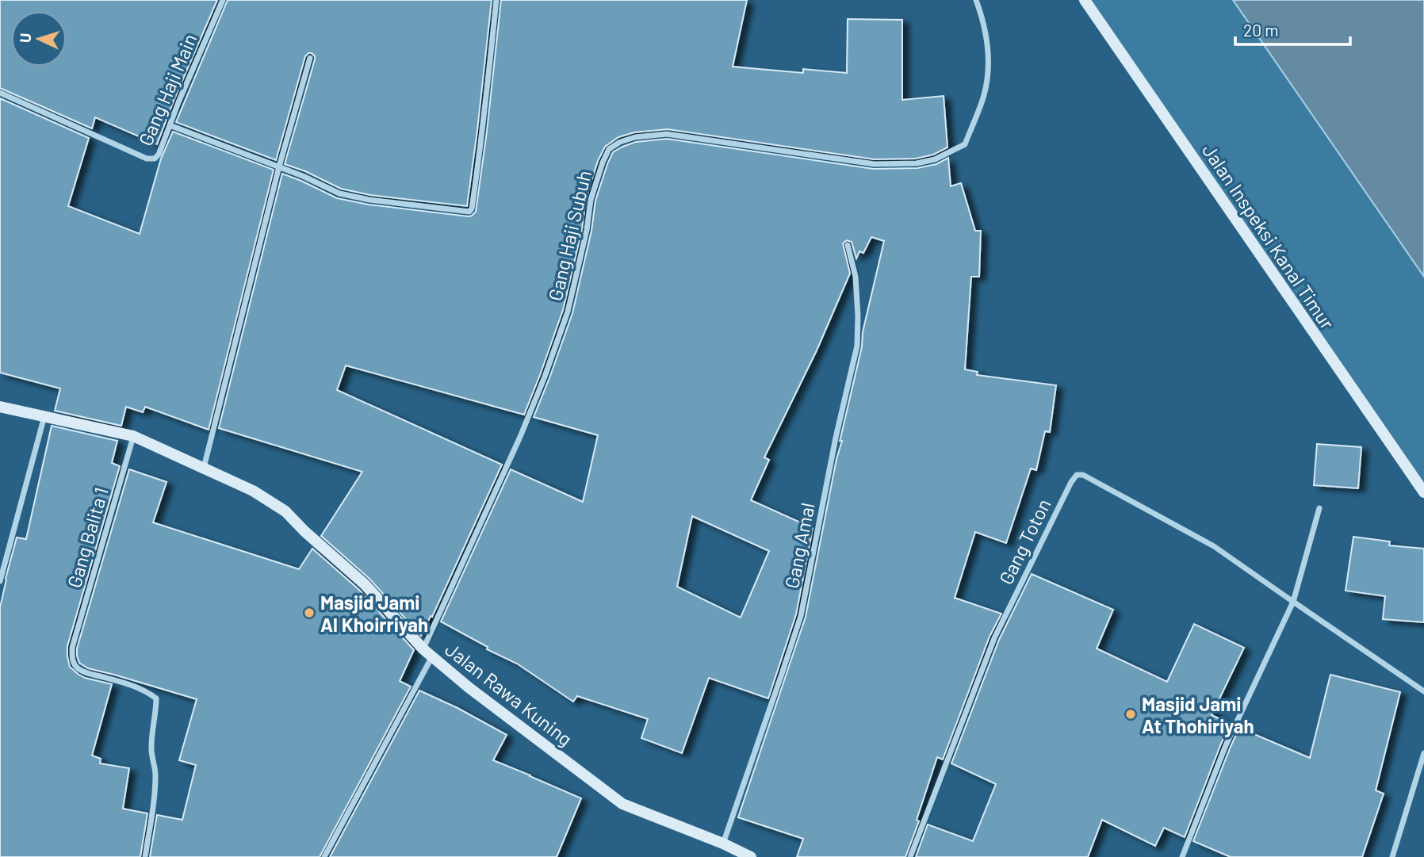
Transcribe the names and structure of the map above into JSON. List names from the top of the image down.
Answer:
{
  "streets": {
    "street": [
      "Gang Haji Main",
      "Gang Haji Subuh",
      "Jalan Inspeksi Kanal Timur",
      "Gang Balita 1",
      "Gang Toton",
      "Gang Amal",
      "Jalan Rawa Kuning"
    ]
  },
  "crossings": [
    ["Gang Haji Subuh", "Jalan Rawa Kuning"],
    ["Gang Balita 1", "Jalan Rawa Kuning"],
    ["Gang Amal", "Jalan Rawa Kuning"]
  ],
  "places": ["Masjid Jami Al Khoirriyah", "Masjid Jami At Thohiriyah"],
  "scale_bar": "20 m",
  "north": "left"
}
